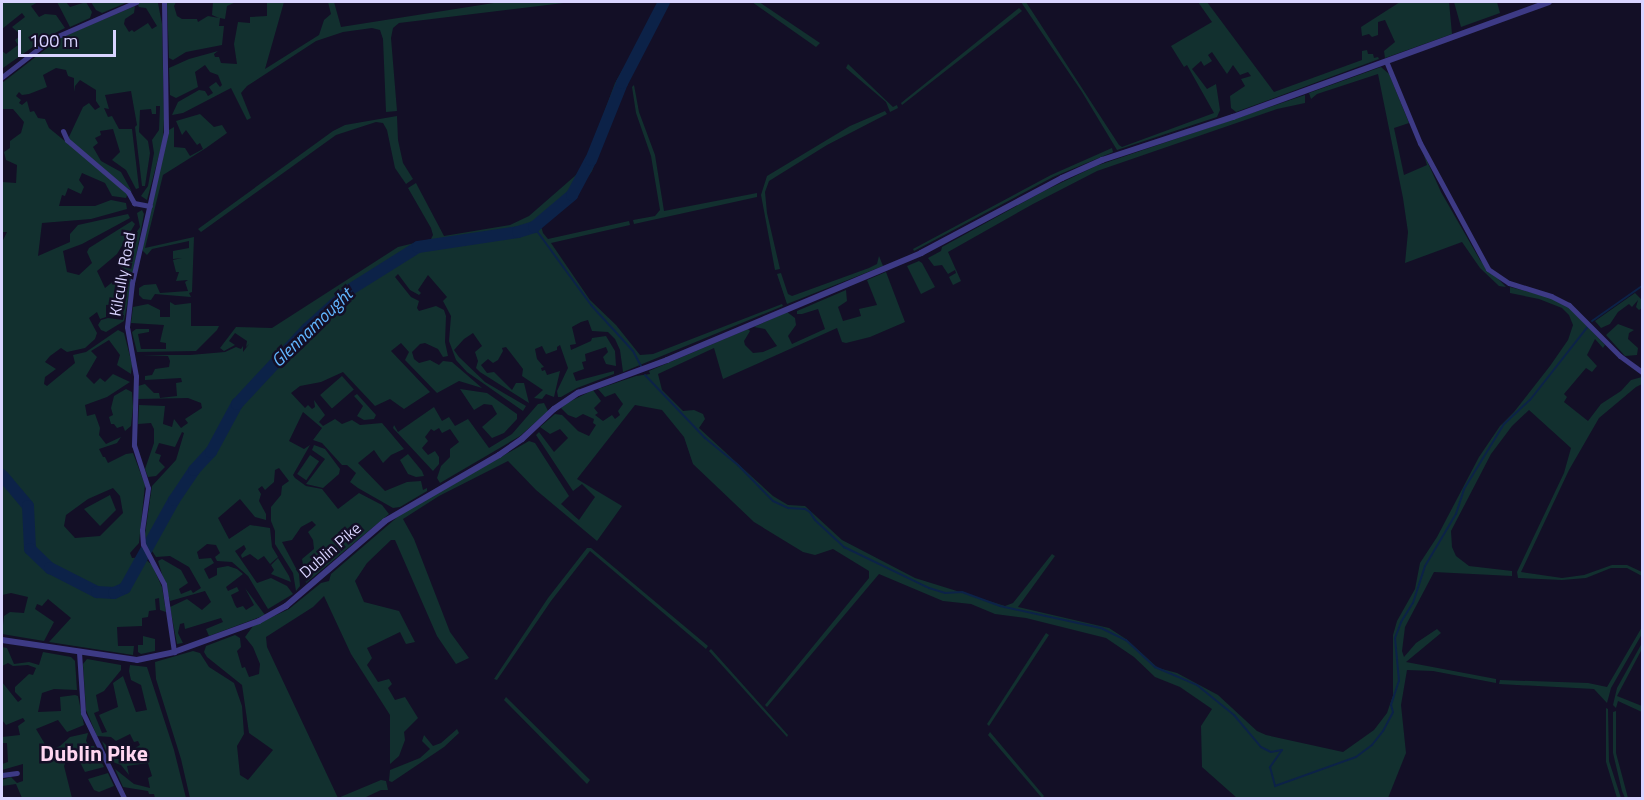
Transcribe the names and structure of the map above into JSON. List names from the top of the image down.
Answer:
{
  "streets": {
    "street": ["Kilcully Road", "Dublin Pike"]
  },
  "crossings": [
    ["Kilcully Road", "Dublin Pike"]
  ],
  "districts": ["Dublin Pike"],
  "water": ["Glennamought"],
  "scale_bar": "100 m"
}
